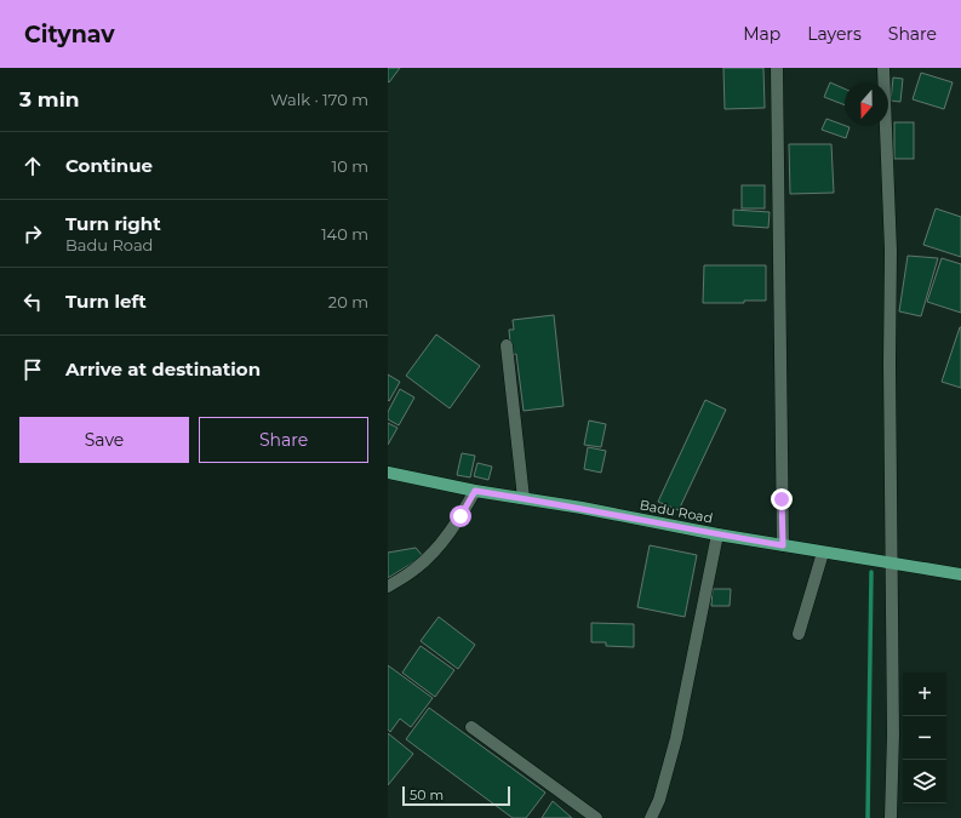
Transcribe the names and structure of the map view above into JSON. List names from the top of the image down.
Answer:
{
  "streets": {
    "main road": ["Badu Road"]
  },
  "scale_bar": "50 m",
  "north": "bottom",
  "page": {
    "header": "Citynav",
    "nav": ["Map", "Layers", "Share"],
    "heading": ["3 min", "Walk · 170 m"],
    "list": [
      ["Continue", "10 m"],
      ["Turn right", "Badu Road", "140 m"],
      ["Turn left", "20 m"],
      "Arrive at destination"
    ],
    "buttons": ["Save", "Share"],
    "map_buttons": ["+", "−"],
    "scale": "50 m"
  }
}
